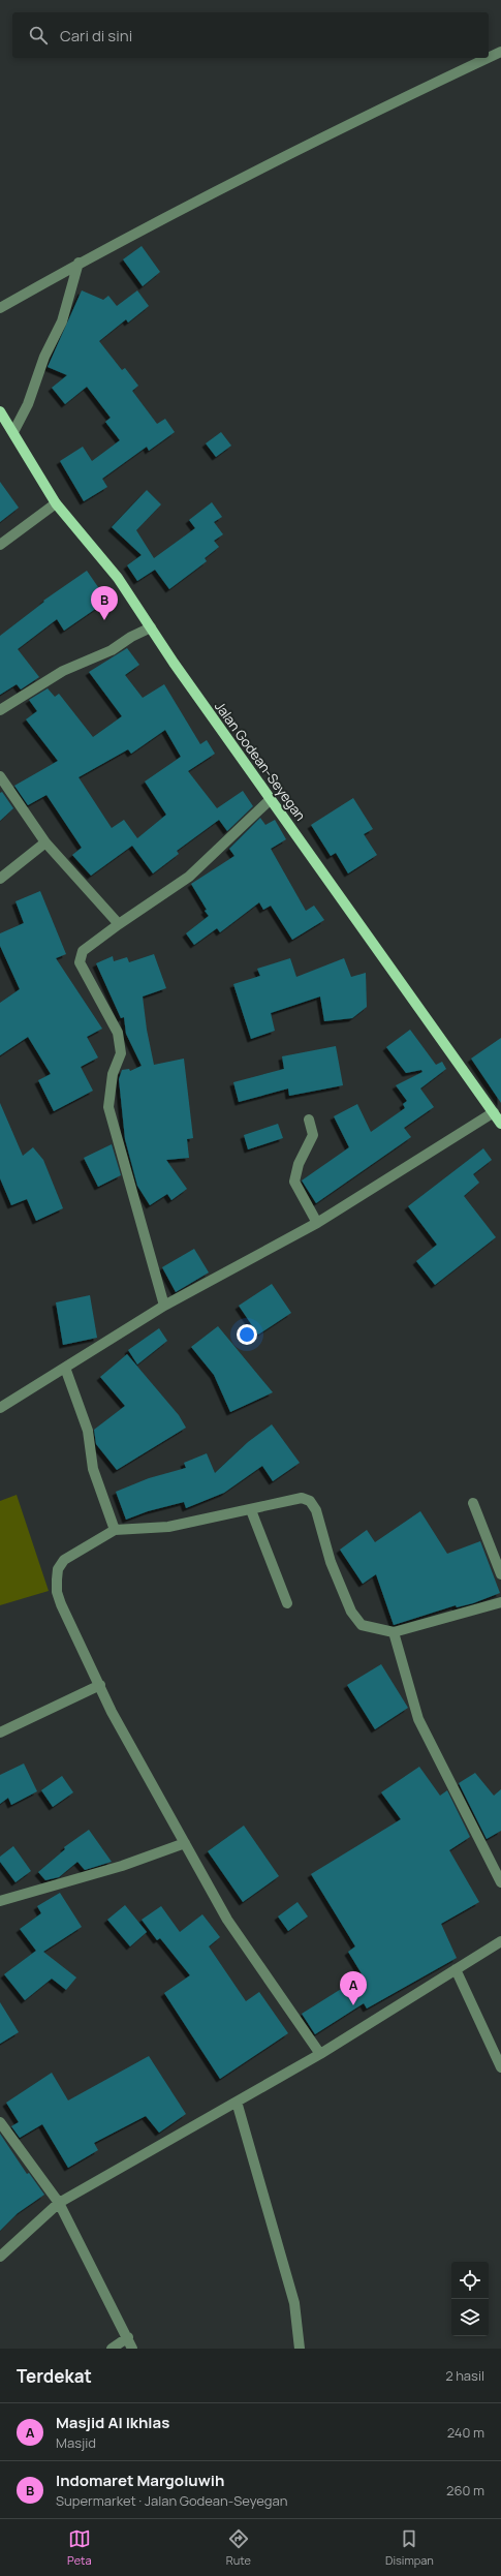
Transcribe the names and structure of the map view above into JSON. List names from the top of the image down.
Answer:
{
  "streets": {
    "main road": ["Jalan Godean-Seyegan"]
  },
  "page": {
    "search": "Cari di sini",
    "pins": ["B", "A"],
    "heading": ["Terdekat", "2 hasil"],
    "list": [
      {
        "mark": "A",
        "name": "Masjid Al Ikhlas",
        "note": "Masjid",
        "value": "240 m"
      },
      {
        "mark": "B",
        "name": "Indomaret Margoluwih",
        "note": "Supermarket · Jalan Godean-Seyegan",
        "value": "260 m"
      }
    ],
    "nav": ["Peta", "Rute", "Disimpan"]
  }
}
